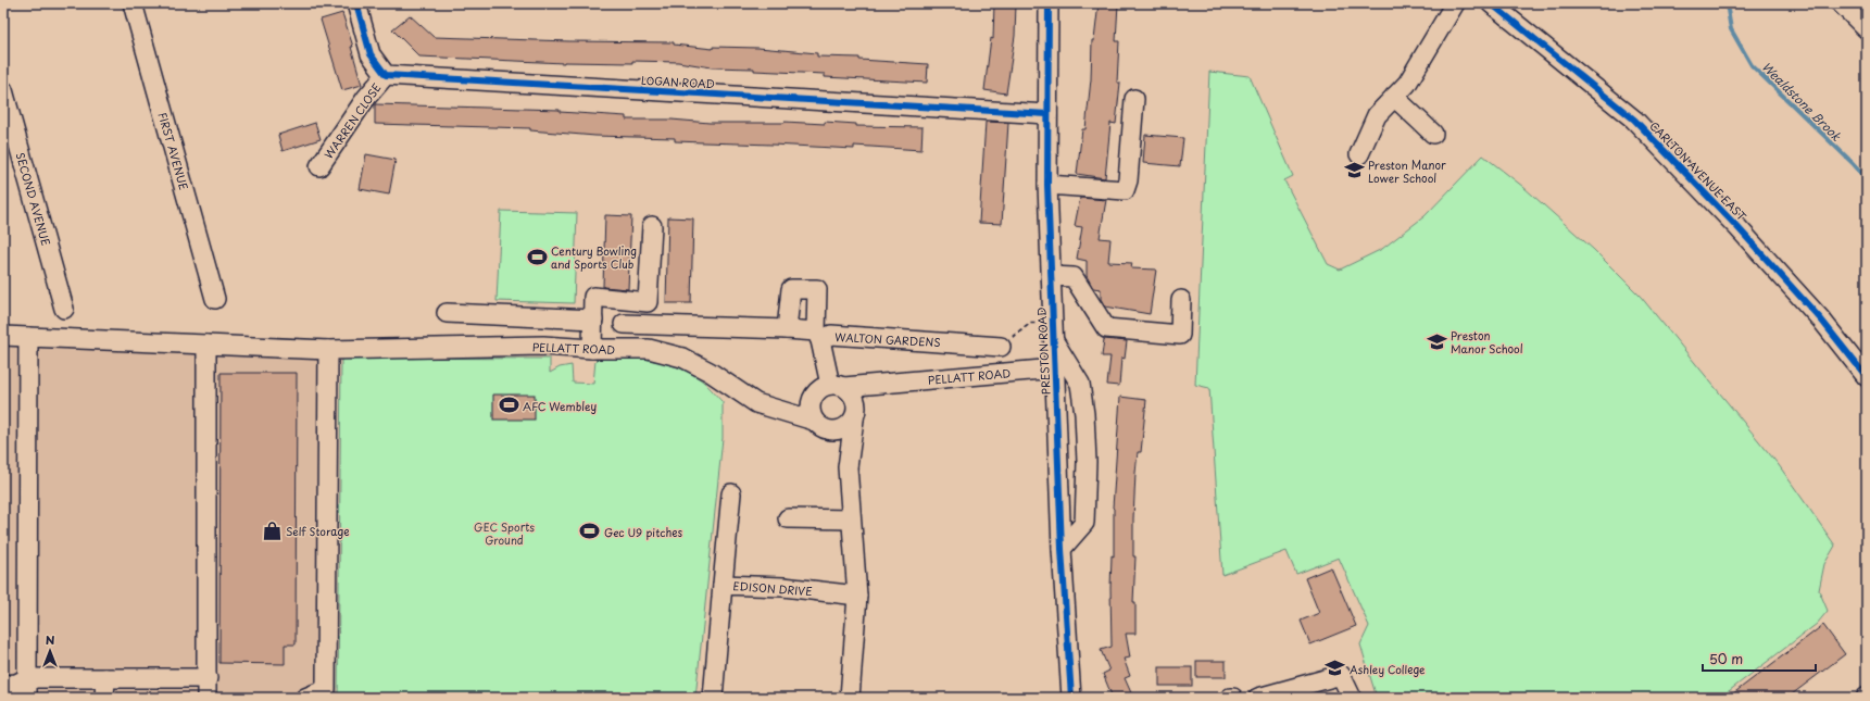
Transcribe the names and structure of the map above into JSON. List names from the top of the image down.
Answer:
{
  "streets": {
    "street": [
      "LOGAN ROAD",
      "WARREN CLOSE",
      "FIRST AVENUE",
      "CARLTON AVENUE EAST",
      "SECOND AVENUE",
      "WALTON GARDENS",
      "PELLATT ROAD",
      "PRESTON ROAD",
      "EDISON DRIVE"
    ]
  },
  "crossings": [
    ["LOGAN ROAD", "WARREN CLOSE"],
    ["LOGAN ROAD", "PRESTON ROAD"],
    ["WALTON GARDENS", "PELLATT ROAD"],
    ["PELLATT ROAD", "PRESTON ROAD"]
  ],
  "water": ["Wealdstone Brook"],
  "parks": ["GEC Sports Ground"],
  "places": {
    "school or university": ["Preston Manor Lower School", "Preston Manor School", "Ashley College"],
    "sports": ["Century Bowling and Sports Club", "AFC Wembley", "Gec U9 pitches"],
    "shop": ["Self Storage"]
  },
  "scale_bar": "50 m",
  "north": "top"
}
